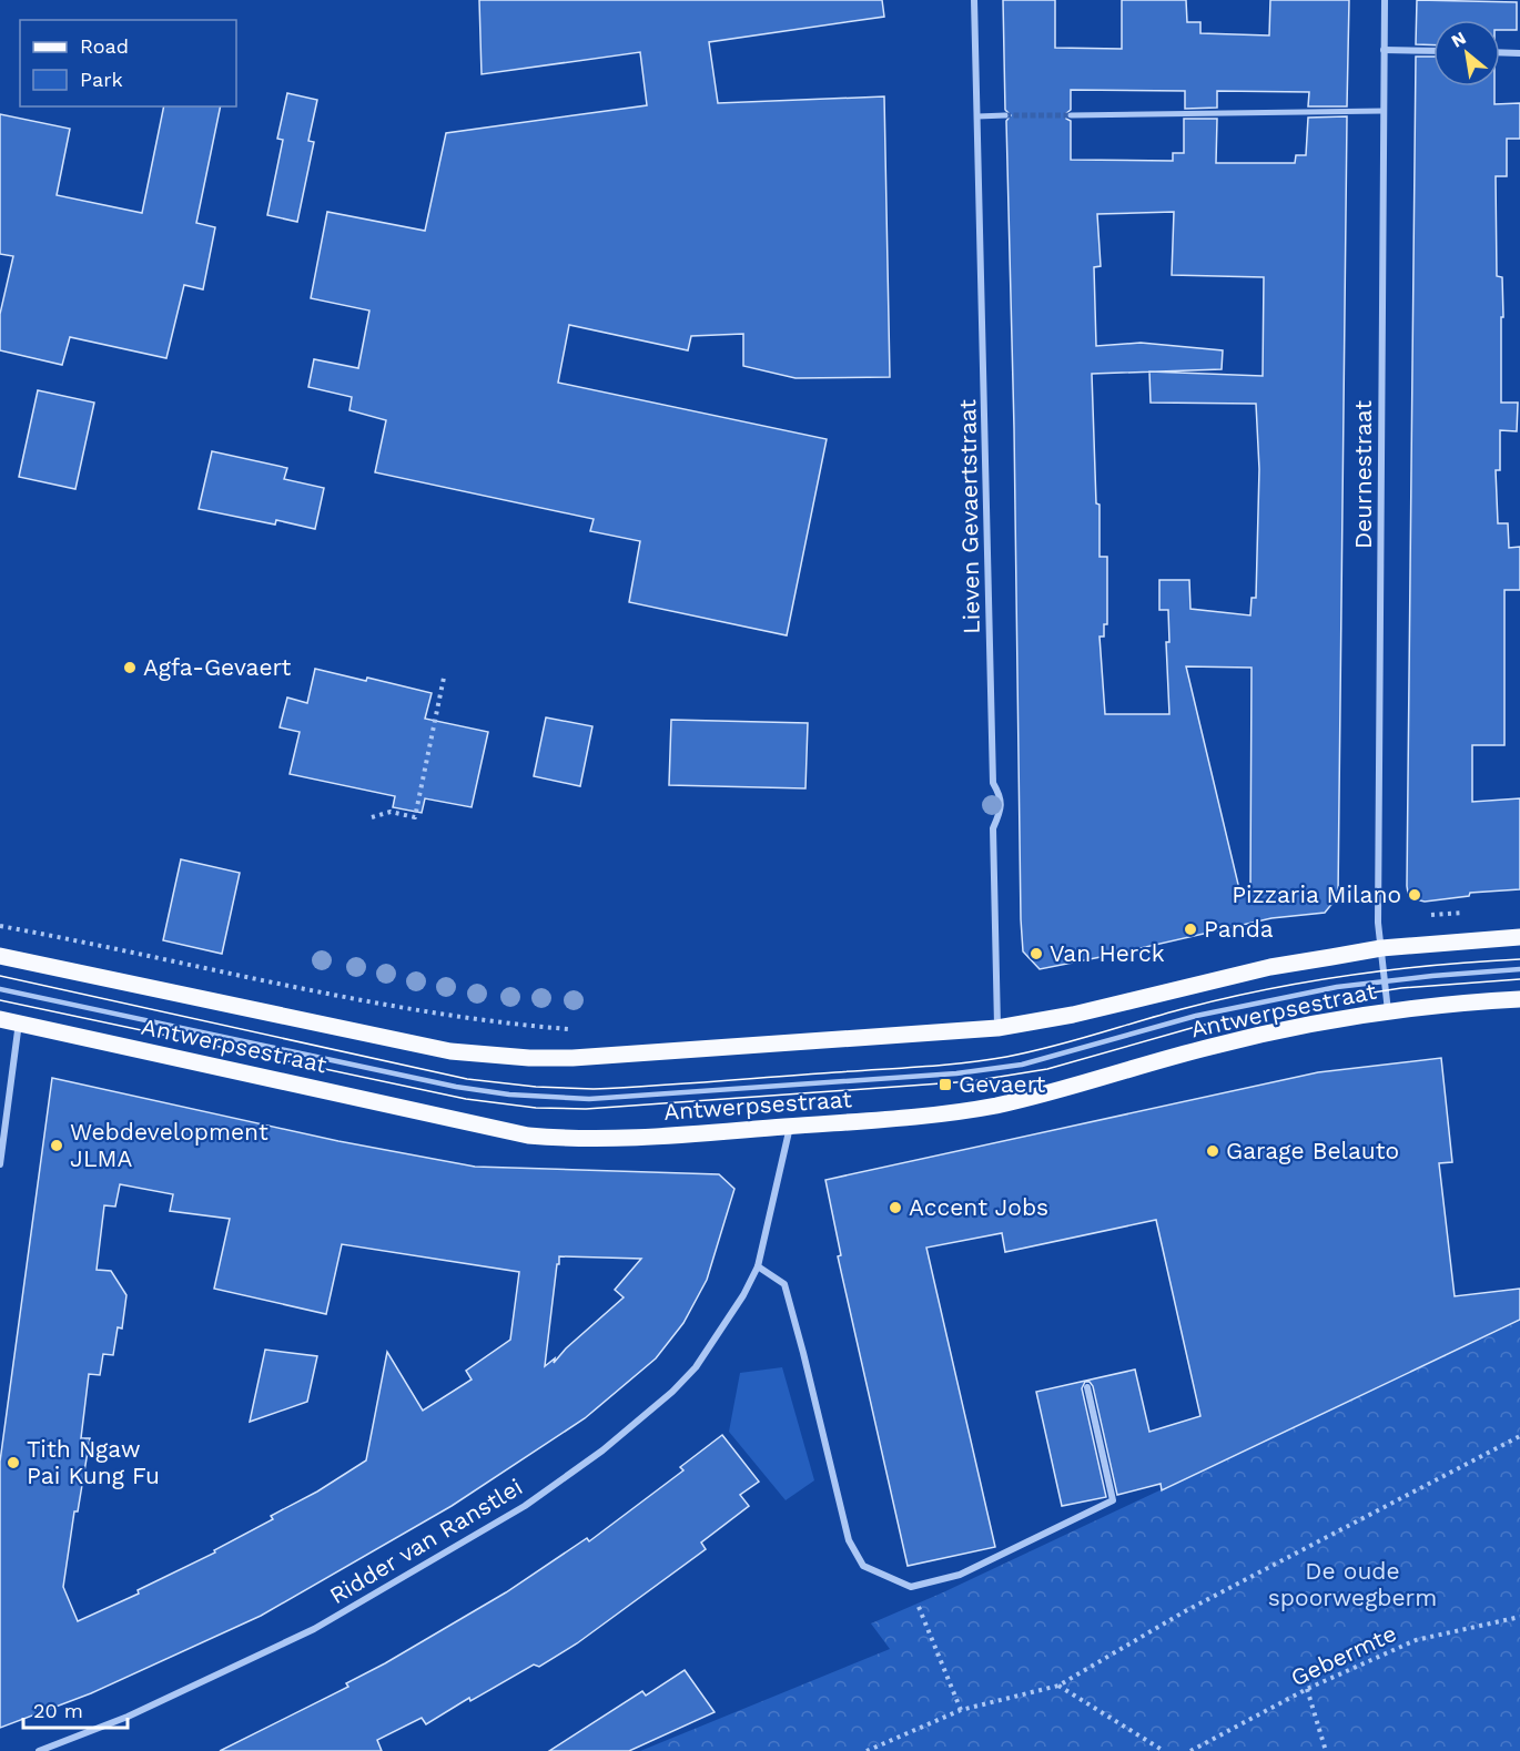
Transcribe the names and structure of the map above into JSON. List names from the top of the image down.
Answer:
{
  "streets": {
    "main road": ["Antwerpsestraat"],
    "street": ["Deurnestraat", "Lieven Gevaertstraat", "Ridder van Ranstlei"],
    "path": ["Gebermte"]
  },
  "crossings": [
    ["Deurnestraat", "Antwerpsestraat"],
    ["Lieven Gevaertstraat", "Antwerpsestraat"],
    ["Antwerpsestraat", "Ridder van Ranstlei"]
  ],
  "parks": ["De oude spoorwegberm"],
  "places": {
    "other": [
      "Agfa-Gevaert",
      "Pizzaria Milano",
      "Panda",
      "Van Herck",
      "Webdevelopment JLMA",
      "Garage Belauto",
      "Accent Jobs",
      "Tith Ngaw Pai Kung Fu"
    ],
    "transit": ["Gevaert"]
  },
  "legend": ["Road", "Park"],
  "scale_bar": "20 m",
  "north": "top left"
}
